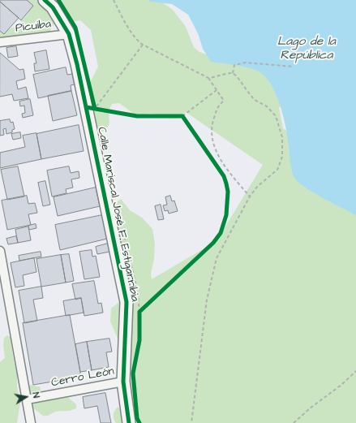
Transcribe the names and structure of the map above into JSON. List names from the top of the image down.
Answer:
{
  "streets": {
    "street": ["Picuiba", "Calle Mariscal José F. Estigarribia", "Cerro León"]
  },
  "crossings": [
    ["Picuiba", "Calle Mariscal José F. Estigarribia"],
    ["Calle Mariscal José F. Estigarribia", "Cerro León"]
  ],
  "water": ["Lago de la República"],
  "north": "right"
}
